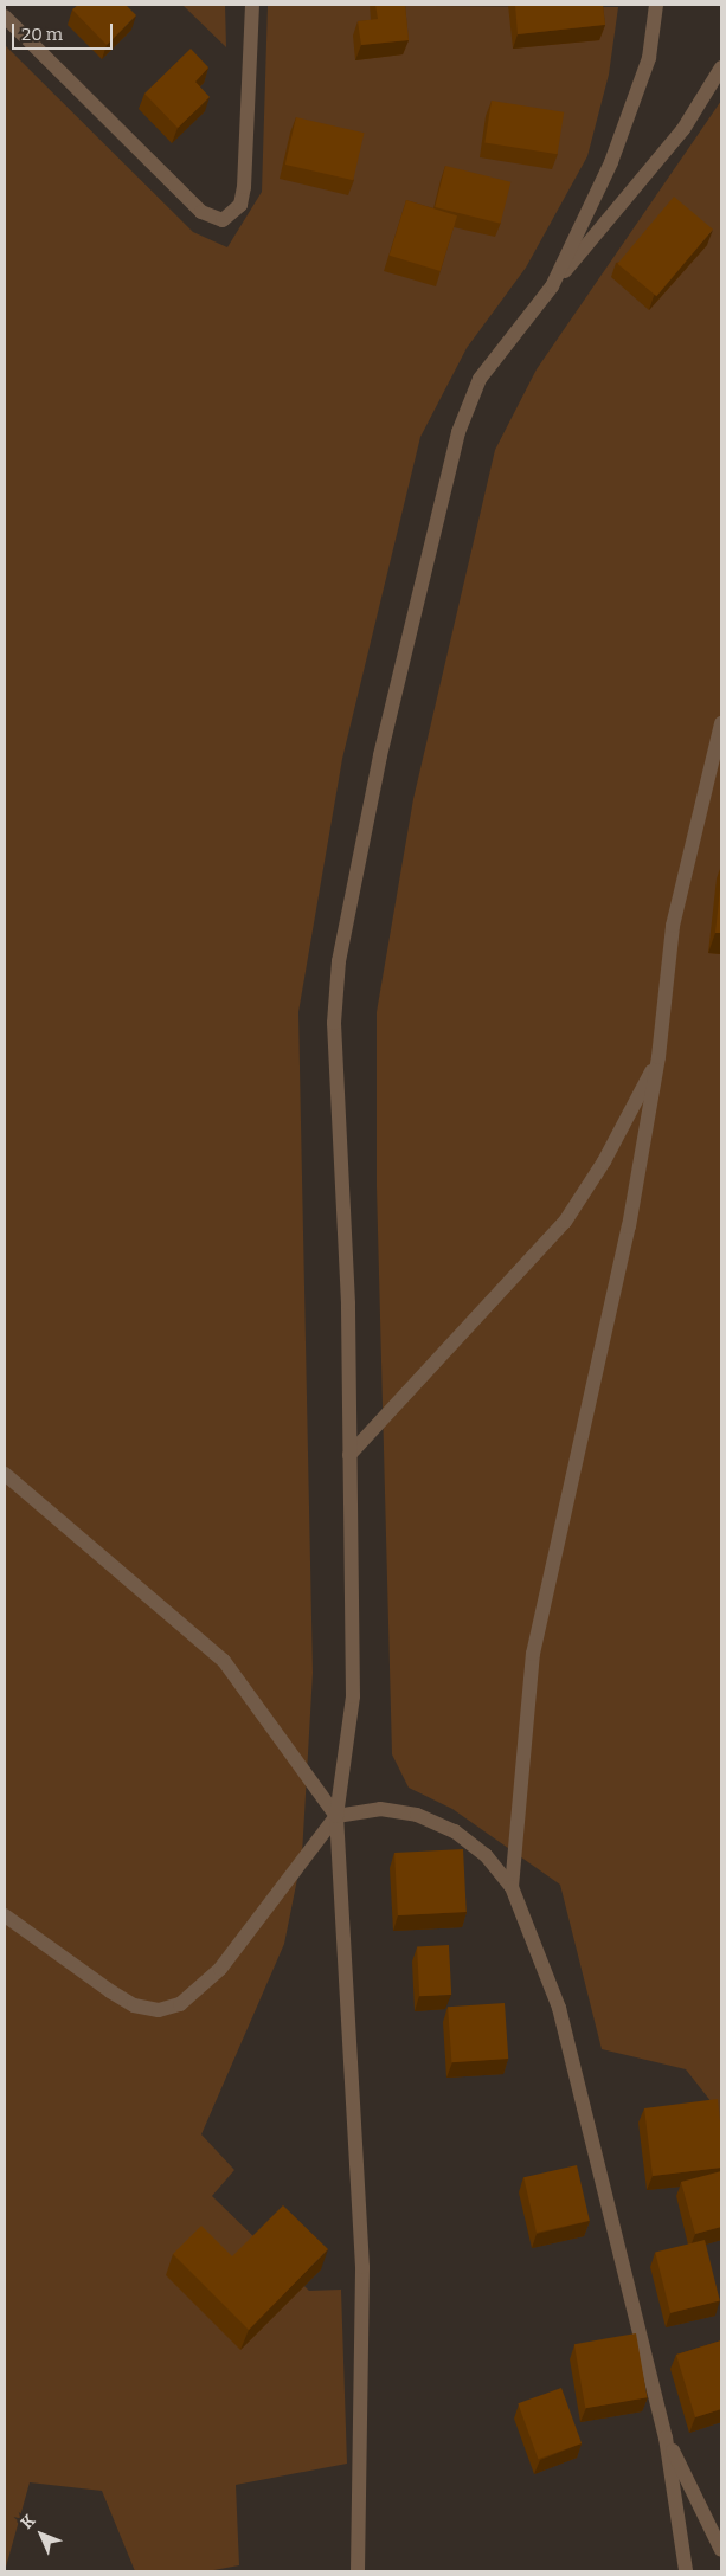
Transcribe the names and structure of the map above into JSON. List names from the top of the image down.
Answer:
{
  "scale_bar": "20 m",
  "north": "top left"
}
